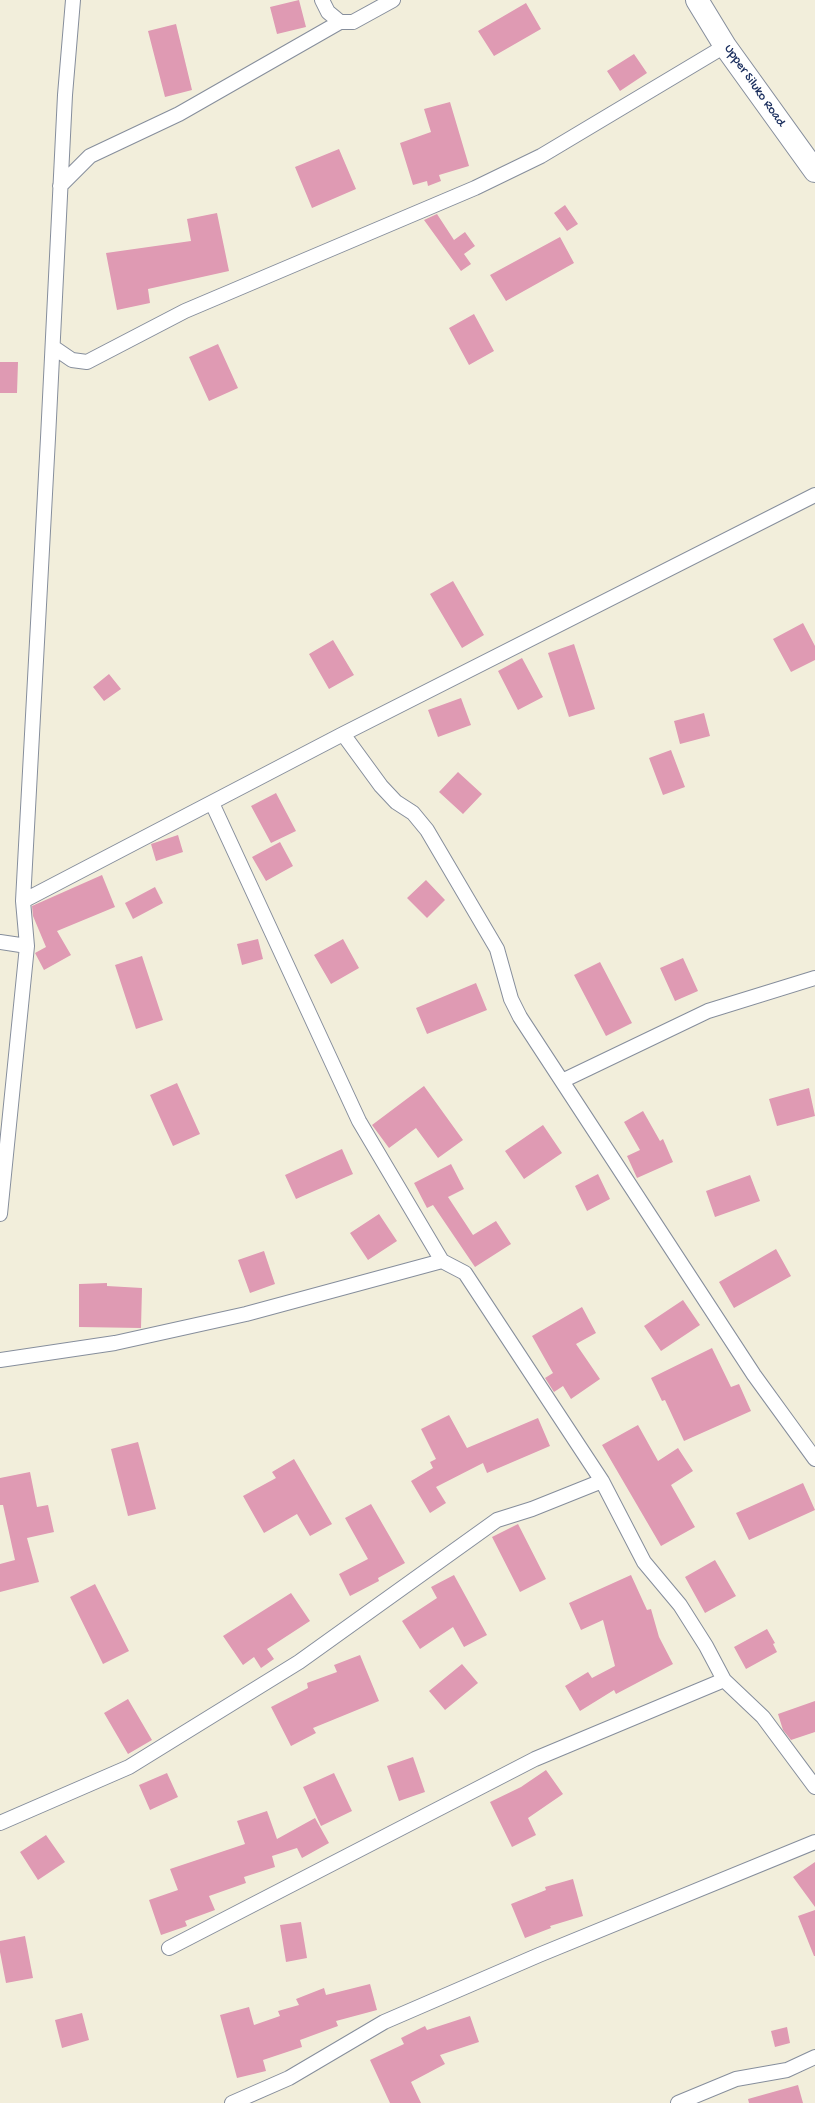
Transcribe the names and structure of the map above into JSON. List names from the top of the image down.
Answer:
{
  "streets": {
    "main road": ["Upper Siluko Road"]
  }
}
